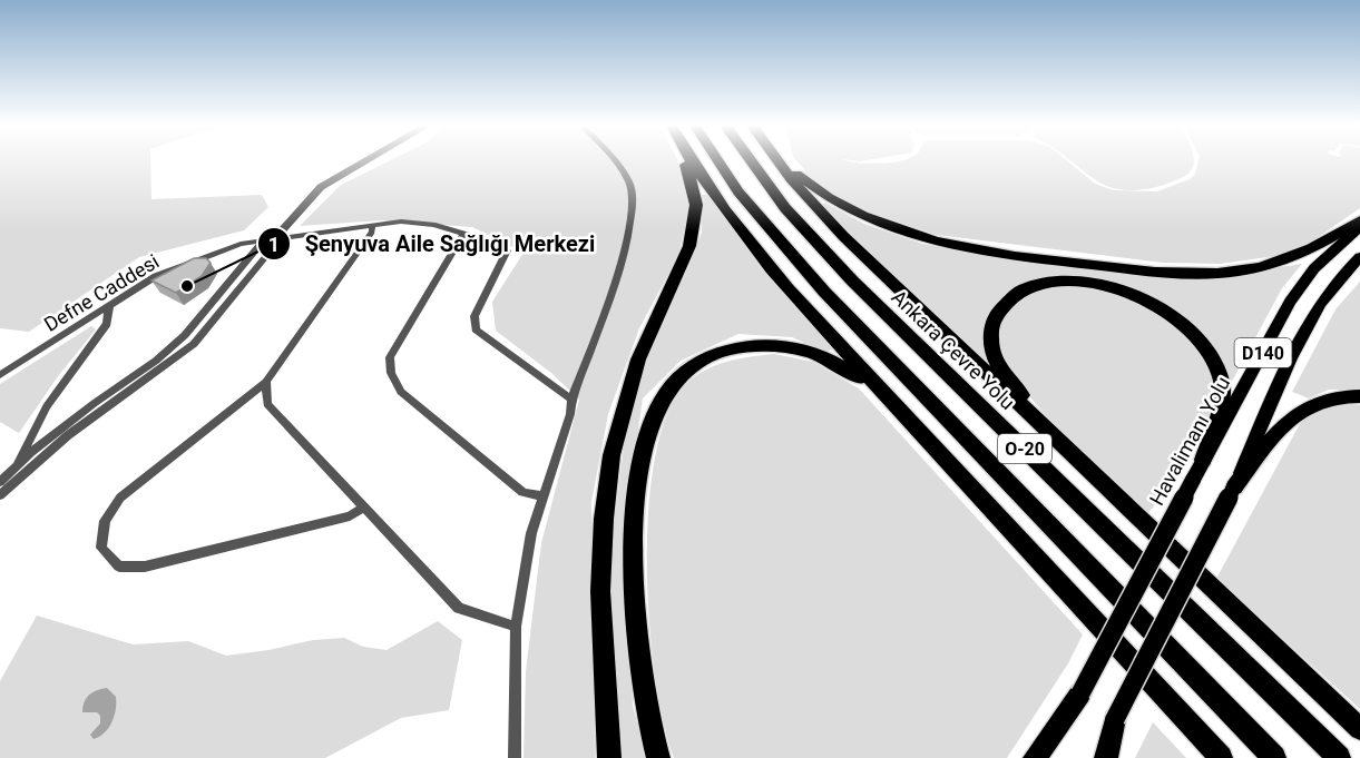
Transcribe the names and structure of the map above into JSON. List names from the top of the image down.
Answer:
{
  "streets": {
    "highway": [
      "Ankara Çevre Yolu",
      "D140",
      "Havalimanı Yolu",
      "O-20"
    ],
    "street": ["Defne Caddesi"]
  },
  "places": ["Şenyuva Aile Sağlığı Merkezi"]
}
